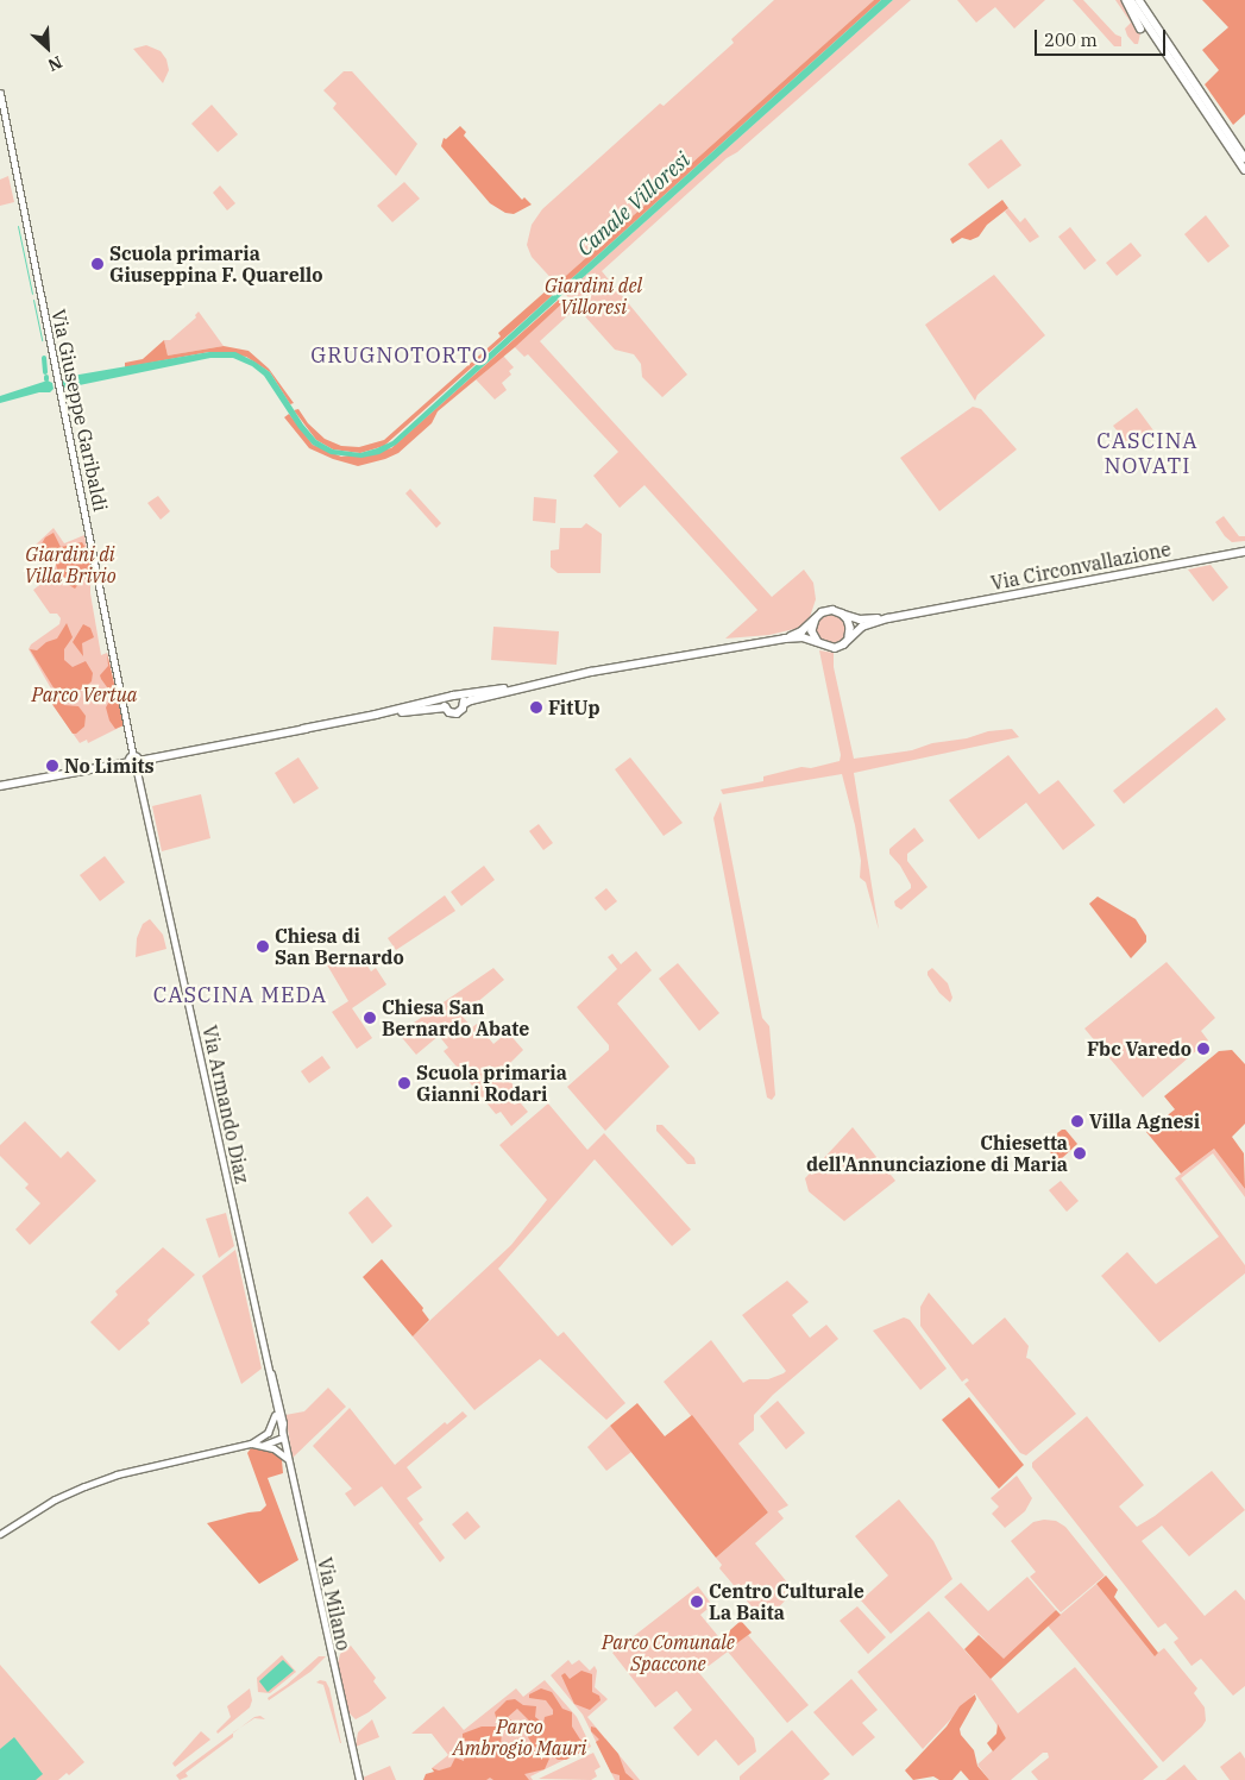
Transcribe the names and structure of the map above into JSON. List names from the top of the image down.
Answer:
{
  "streets": {
    "main road": [
      "Via Giuseppe Garibaldi",
      "Via Circonvallazione",
      "Via Armando Diaz",
      "Via Milano"
    ]
  },
  "crossings": [
    ["Via Giuseppe Garibaldi", "Via Armando Diaz"],
    ["Via Armando Diaz", "Via Milano"]
  ],
  "districts": ["GRUGNOTORTO", "CASCINA NOVATI", "CASCINA MEDA"],
  "water": ["Canale Villoresi"],
  "parks": [
    "Giardini del Villoresi",
    "Giardini di Villa Brivio",
    "Parco Vertua",
    "Parco Comunale Spaccone",
    "Parco Ambrogio Mauri"
  ],
  "places": [
    "Scuola primaria Giuseppina F. Quarello",
    "FitUp",
    "No Limits",
    "Chiesa di San Bernardo",
    "Chiesa San Bernardo Abate",
    "Fbc Varedo",
    "Scuola primaria Gianni Rodari",
    "Villa Agnesi",
    "Chiesetta dell'Annunciazione di Maria",
    "Centro Culturale La Baita"
  ],
  "scale_bar": "200 m",
  "north": "bottom right"
}
